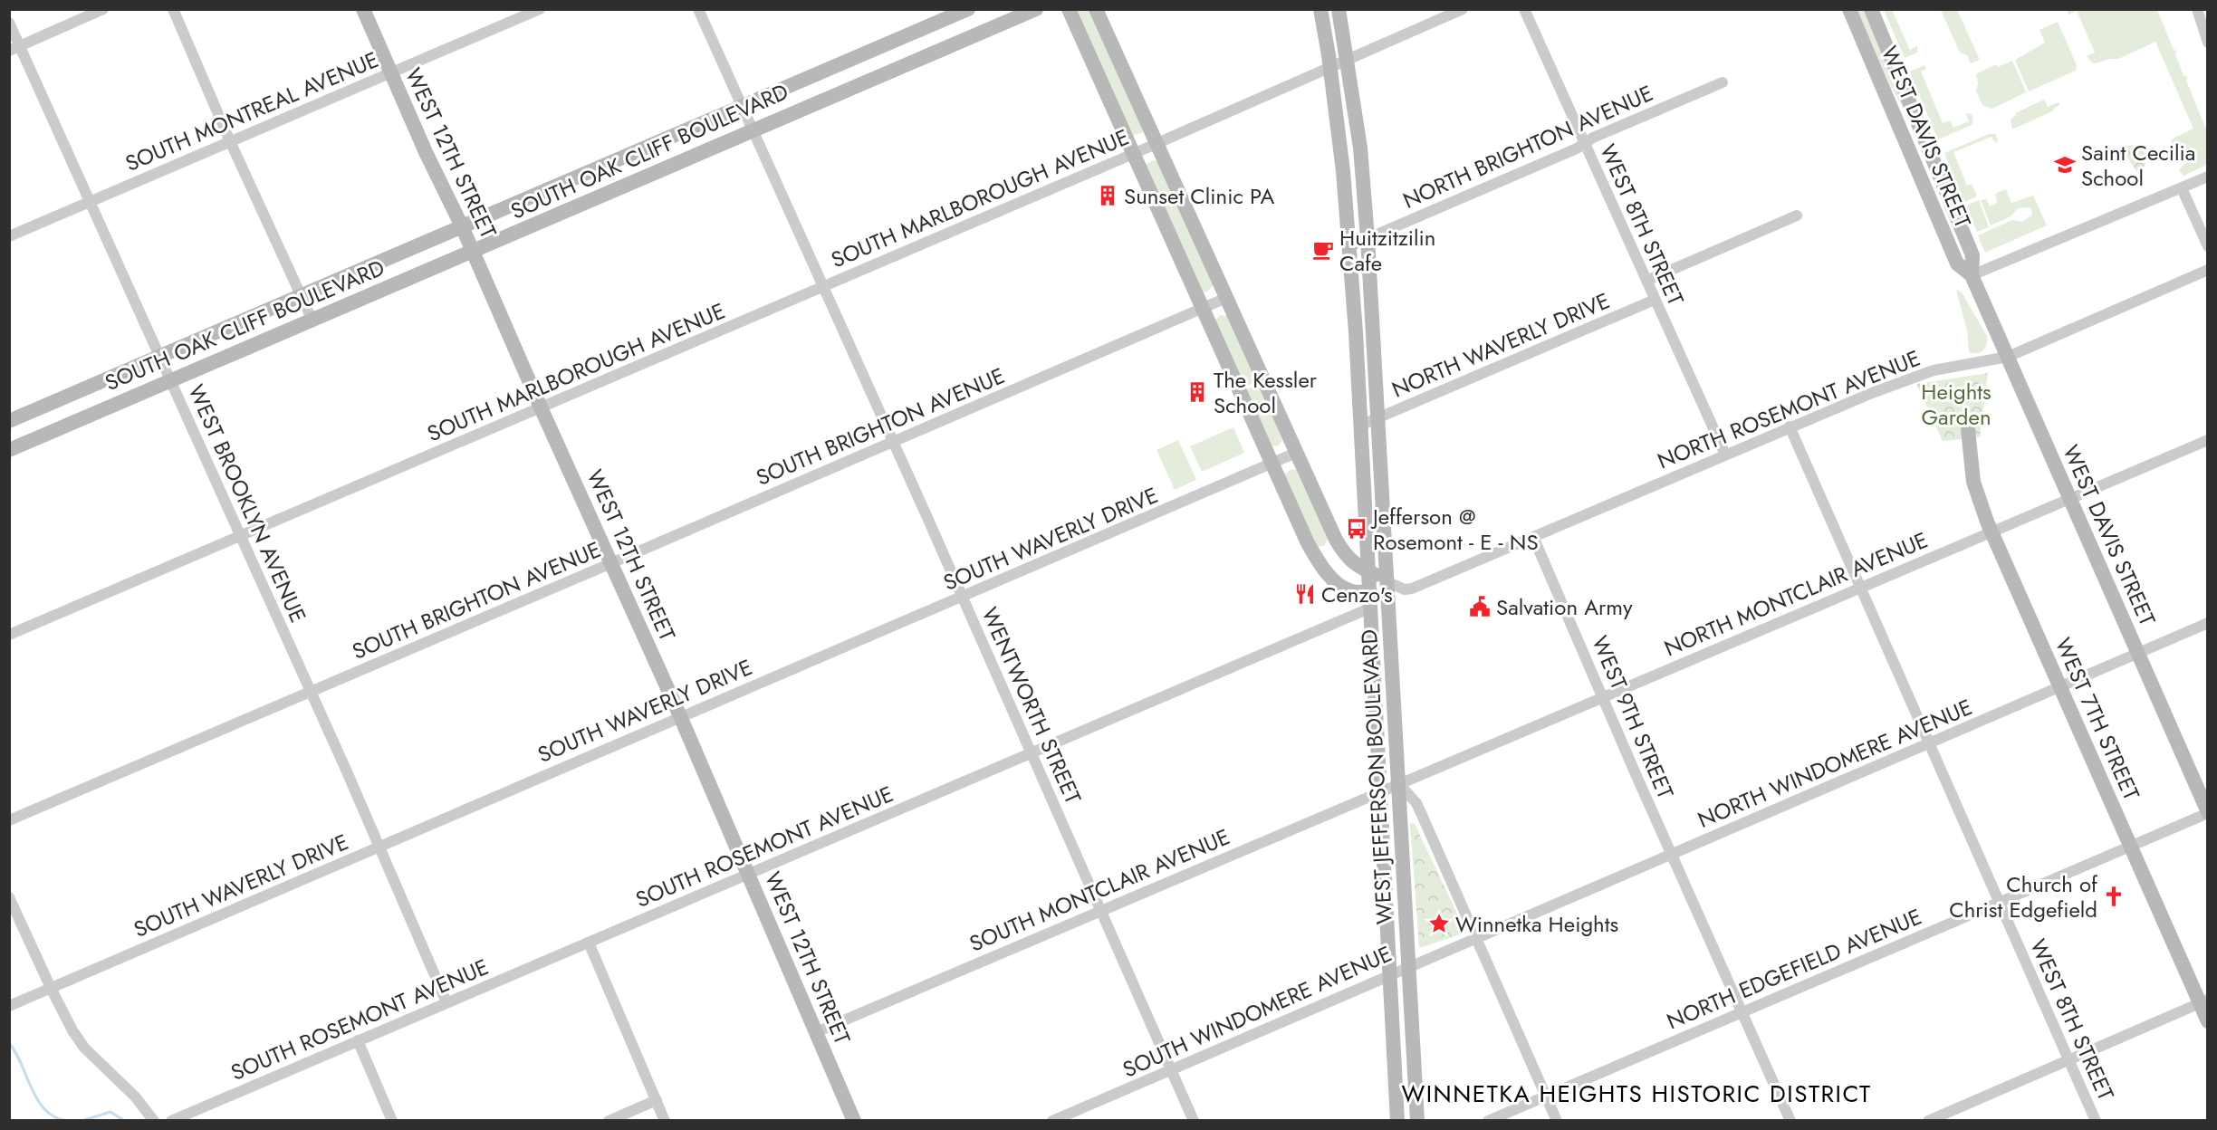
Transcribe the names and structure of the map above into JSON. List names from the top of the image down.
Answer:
{
  "streets": {
    "street": [
      "SOUTH MONTREAL AVENUE",
      "WEST DAVIS STREET",
      "NORTH BRIGHTON AVENUE",
      "SOUTH OAK CLIFF BOULEVARD",
      "WEST 12TH STREET",
      "SOUTH MARLBOROUGH AVENUE",
      "WEST 8TH STREET",
      "NORTH WAVERLY DRIVE",
      "NORTH ROSEMONT AVENUE",
      "SOUTH BRIGHTON AVENUE",
      "WEST BROOKLYN AVENUE",
      "SOUTH WAVERLY DRIVE",
      "NORTH MONTCLAIR AVENUE",
      "WENTWORTH STREET",
      "WEST 9TH STREET",
      "WEST 7TH STREET",
      "NORTH WINDOMERE AVENUE",
      "WEST JEFFERSON BOULEVARD",
      "SOUTH ROSEMONT AVENUE",
      "SOUTH MONTCLAIR AVENUE",
      "NORTH EDGEFIELD AVENUE",
      "SOUTH WINDOMERE AVENUE"
    ]
  },
  "crossings": [
    ["SOUTH MONTREAL AVENUE", "WEST 12TH STREET"],
    ["SOUTH MONTREAL AVENUE", "WEST BROOKLYN AVENUE"],
    ["WEST DAVIS STREET", "NORTH ROSEMONT AVENUE"],
    ["WEST DAVIS STREET", "NORTH MONTCLAIR AVENUE"],
    ["WEST DAVIS STREET", "NORTH WINDOMERE AVENUE"],
    ["WEST DAVIS STREET", "NORTH EDGEFIELD AVENUE"],
    ["NORTH BRIGHTON AVENUE", "WEST 8TH STREET"],
    ["NORTH BRIGHTON AVENUE", "WEST JEFFERSON BOULEVARD"],
    ["SOUTH OAK CLIFF BOULEVARD", "WEST 12TH STREET"],
    ["SOUTH OAK CLIFF BOULEVARD", "WEST BROOKLYN AVENUE"],
    ["SOUTH OAK CLIFF BOULEVARD", "WENTWORTH STREET"],
    ["WEST 12TH STREET", "SOUTH MARLBOROUGH AVENUE"],
    ["WEST 12TH STREET", "SOUTH BRIGHTON AVENUE"],
    ["WEST 12TH STREET", "SOUTH WAVERLY DRIVE"],
    ["WEST 12TH STREET", "SOUTH ROSEMONT AVENUE"],
    ["WEST 12TH STREET", "SOUTH MONTCLAIR AVENUE"],
    ["SOUTH MARLBOROUGH AVENUE", "WEST BROOKLYN AVENUE"],
    ["SOUTH MARLBOROUGH AVENUE", "WENTWORTH STREET"],
    ["SOUTH MARLBOROUGH AVENUE", "WEST JEFFERSON BOULEVARD"],
    ["WEST 8TH STREET", "NORTH WAVERLY DRIVE"],
    ["WEST 8TH STREET", "NORTH ROSEMONT AVENUE"],
    ["WEST 8TH STREET", "NORTH MONTCLAIR AVENUE"],
    ["WEST 8TH STREET", "NORTH WINDOMERE AVENUE"],
    ["WEST 8TH STREET", "NORTH EDGEFIELD AVENUE"],
    ["NORTH WAVERLY DRIVE", "WEST JEFFERSON BOULEVARD"],
    ["NORTH ROSEMONT AVENUE", "WEST 9TH STREET"],
    ["NORTH ROSEMONT AVENUE", "WEST JEFFERSON BOULEVARD"],
    ["SOUTH BRIGHTON AVENUE", "WEST BROOKLYN AVENUE"],
    ["SOUTH BRIGHTON AVENUE", "WENTWORTH STREET"],
    ["WEST BROOKLYN AVENUE", "SOUTH WAVERLY DRIVE"],
    ["WEST BROOKLYN AVENUE", "SOUTH ROSEMONT AVENUE"],
    ["SOUTH WAVERLY DRIVE", "WENTWORTH STREET"],
    ["NORTH MONTCLAIR AVENUE", "WEST 9TH STREET"],
    ["NORTH MONTCLAIR AVENUE", "WEST 7TH STREET"],
    ["NORTH MONTCLAIR AVENUE", "WEST JEFFERSON BOULEVARD"],
    ["NORTH MONTCLAIR AVENUE", "SOUTH MONTCLAIR AVENUE"],
    ["WENTWORTH STREET", "SOUTH ROSEMONT AVENUE"],
    ["WENTWORTH STREET", "SOUTH MONTCLAIR AVENUE"],
    ["WENTWORTH STREET", "SOUTH WINDOMERE AVENUE"],
    ["WEST 9TH STREET", "NORTH WINDOMERE AVENUE"],
    ["WEST 9TH STREET", "NORTH EDGEFIELD AVENUE"],
    ["WEST 7TH STREET", "NORTH WINDOMERE AVENUE"],
    ["WEST 7TH STREET", "NORTH EDGEFIELD AVENUE"],
    ["NORTH WINDOMERE AVENUE", "SOUTH WINDOMERE AVENUE"],
    ["WEST JEFFERSON BOULEVARD", "SOUTH ROSEMONT AVENUE"],
    ["WEST JEFFERSON BOULEVARD", "SOUTH MONTCLAIR AVENUE"],
    ["WEST JEFFERSON BOULEVARD", "SOUTH WINDOMERE AVENUE"]
  ],
  "districts": ["WINNETKA HEIGHTS HISTORIC DISTRICT"],
  "parks": ["Heights Garden"],
  "places": {
    "school or university": ["Saint Cecilia School"],
    "building": ["Sunset Clinic PA", "The Kessler School"],
    "cafe": ["Huitzitzilin Cafe"],
    "bus stop": ["Jefferson @ Rosemont - E - NS"],
    "restaurant": ["Cenzo's"],
    "public building": ["Salvation Army"],
    "church": ["Church of Christ Edgefield"],
    "place": ["Winnetka Heights"]
  }
}
